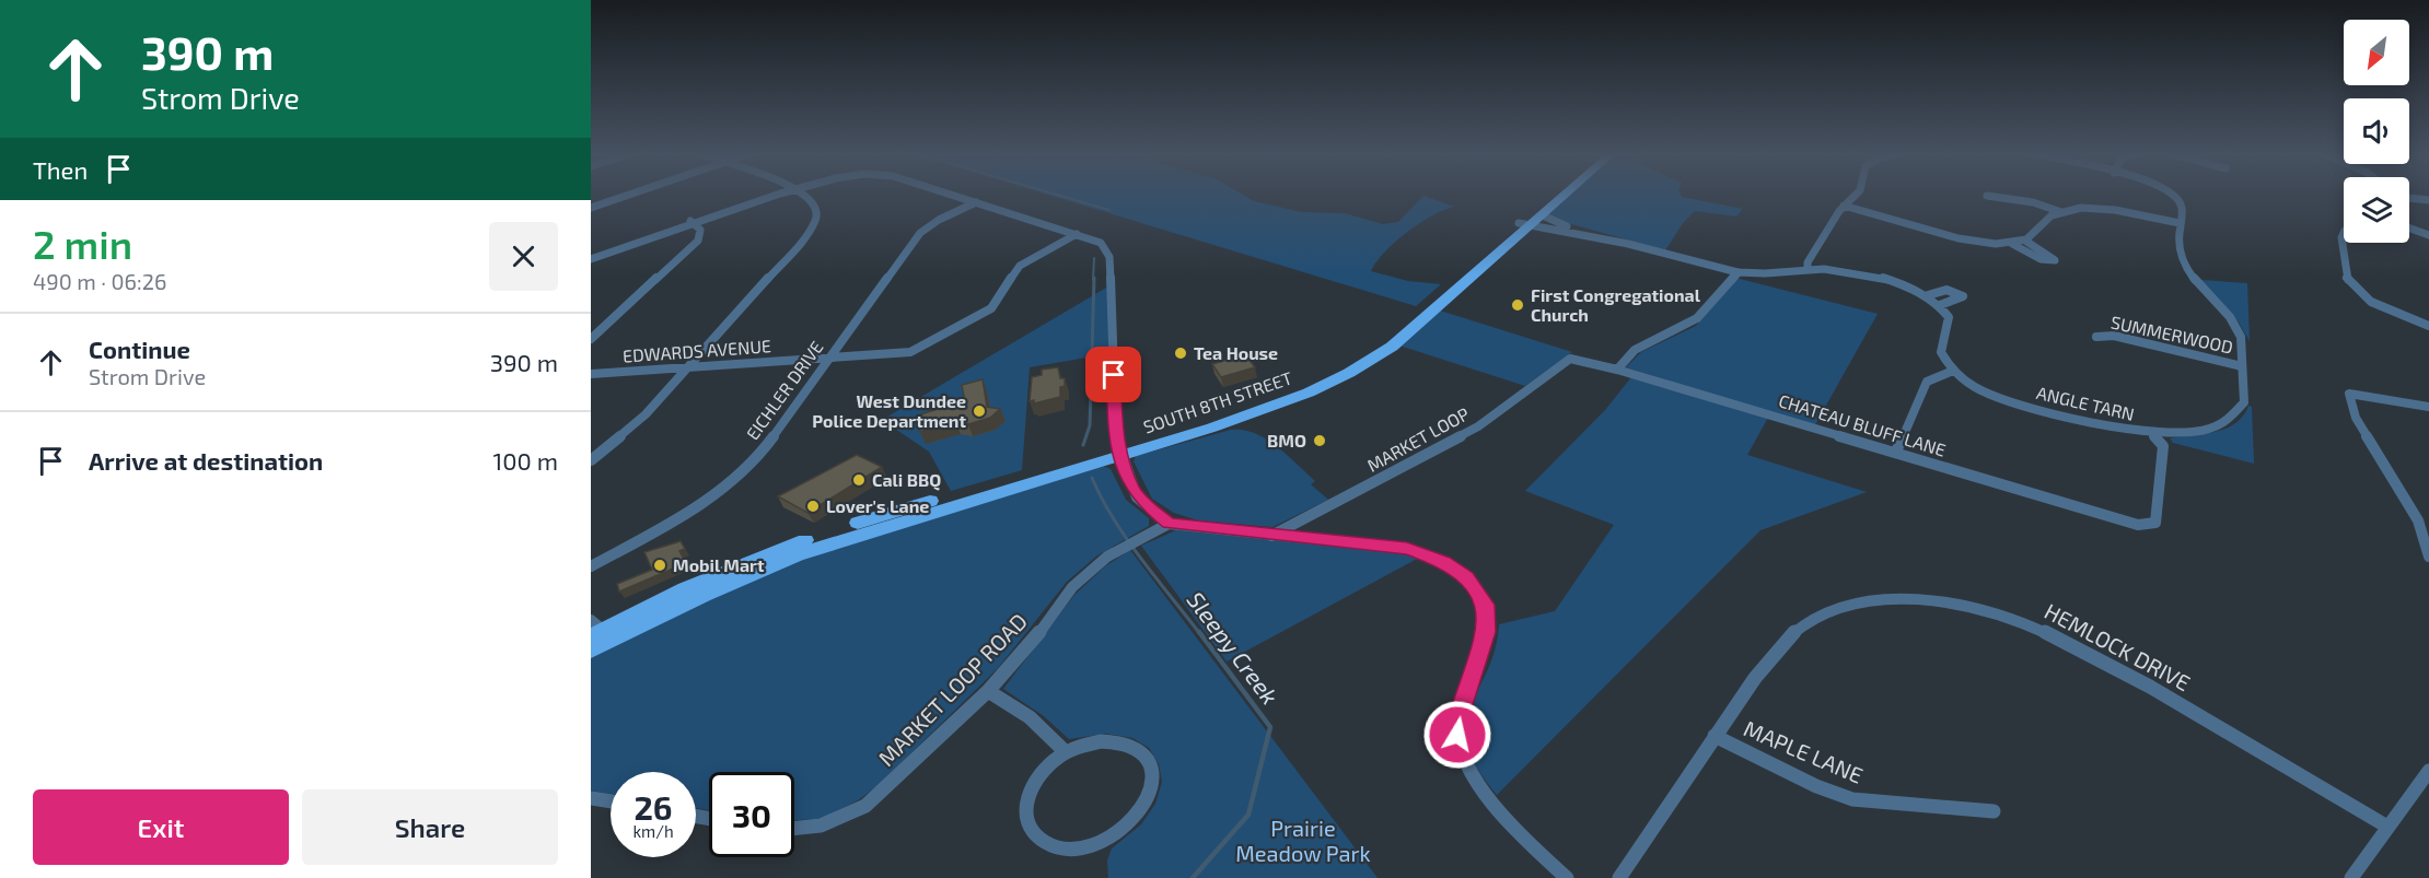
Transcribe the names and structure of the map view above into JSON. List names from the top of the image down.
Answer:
{
  "streets": {
    "main road": ["SOUTH 8TH STREET"],
    "street": [
      "SUMMERWOOD",
      "EDWARDS AVENUE",
      "EICHLER DRIVE",
      "ANGLE TARN",
      "CHATEAU BLUFF LANE",
      "MARKET LOOP",
      "HEMLOCK DRIVE",
      "MARKET LOOP ROAD",
      "MAPLE LANE"
    ]
  },
  "crossings": [
    ["SUMMERWOOD", "ANGLE TARN"],
    ["EDWARDS AVENUE", "EICHLER DRIVE"],
    ["ANGLE TARN", "CHATEAU BLUFF LANE"],
    ["CHATEAU BLUFF LANE", "MARKET LOOP"],
    ["HEMLOCK DRIVE", "MAPLE LANE"]
  ],
  "water": ["Sleepy Creek"],
  "parks": ["Prairie Meadow Park"],
  "places": [
    "First Congregational Church",
    "Tea House",
    "West Dundee Police Department",
    "BMO",
    "Cali BBQ",
    "Lover's Lane",
    "Mobil Mart"
  ],
  "north": "bottom left",
  "page": {
    "turn": ["390 m", "Strom Drive"],
    "then": "Then",
    "heading": ["2 min", "490 m · 06:26"],
    "list": [
      {
        "name": "Continue",
        "note": "Strom Drive",
        "value": "390 m"
      },
      {
        "name": "Arrive at destination",
        "value": "100 m"
      }
    ],
    "speed": "26 km/h",
    "limit": "30",
    "buttons": ["Exit", "Share"]
  }
}
